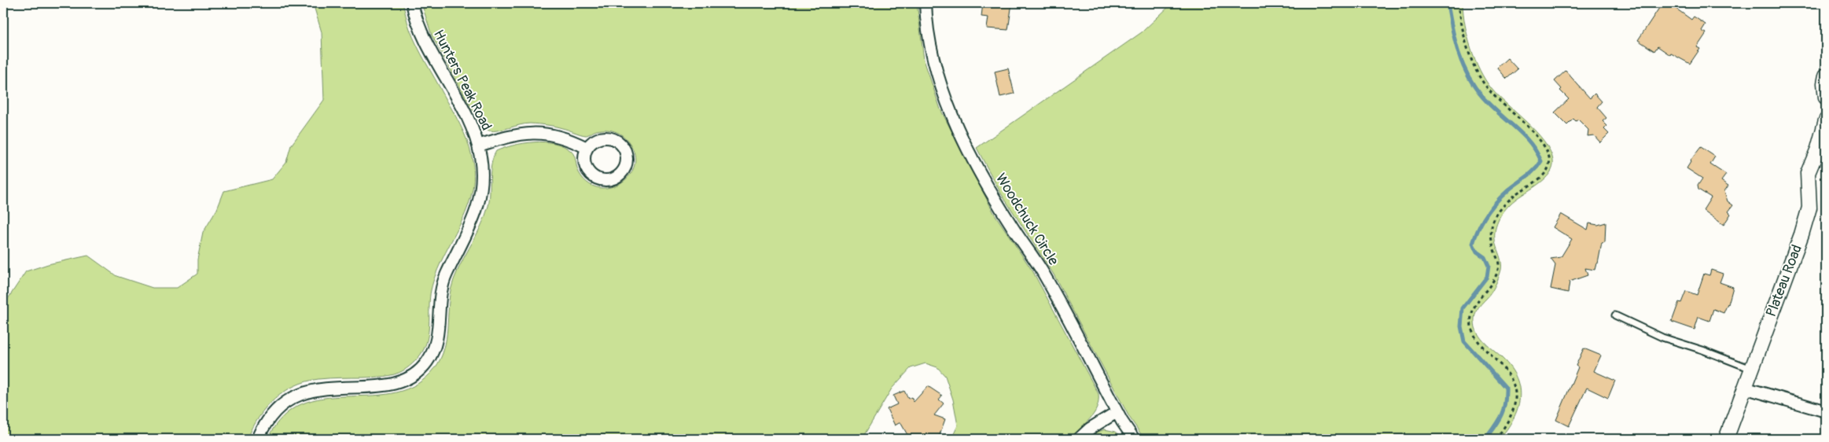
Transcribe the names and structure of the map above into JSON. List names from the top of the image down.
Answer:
{
  "streets": {
    "street": ["Hunters Peak Road", "Woodchuck Circle", "Plateau Road"]
  }
}
